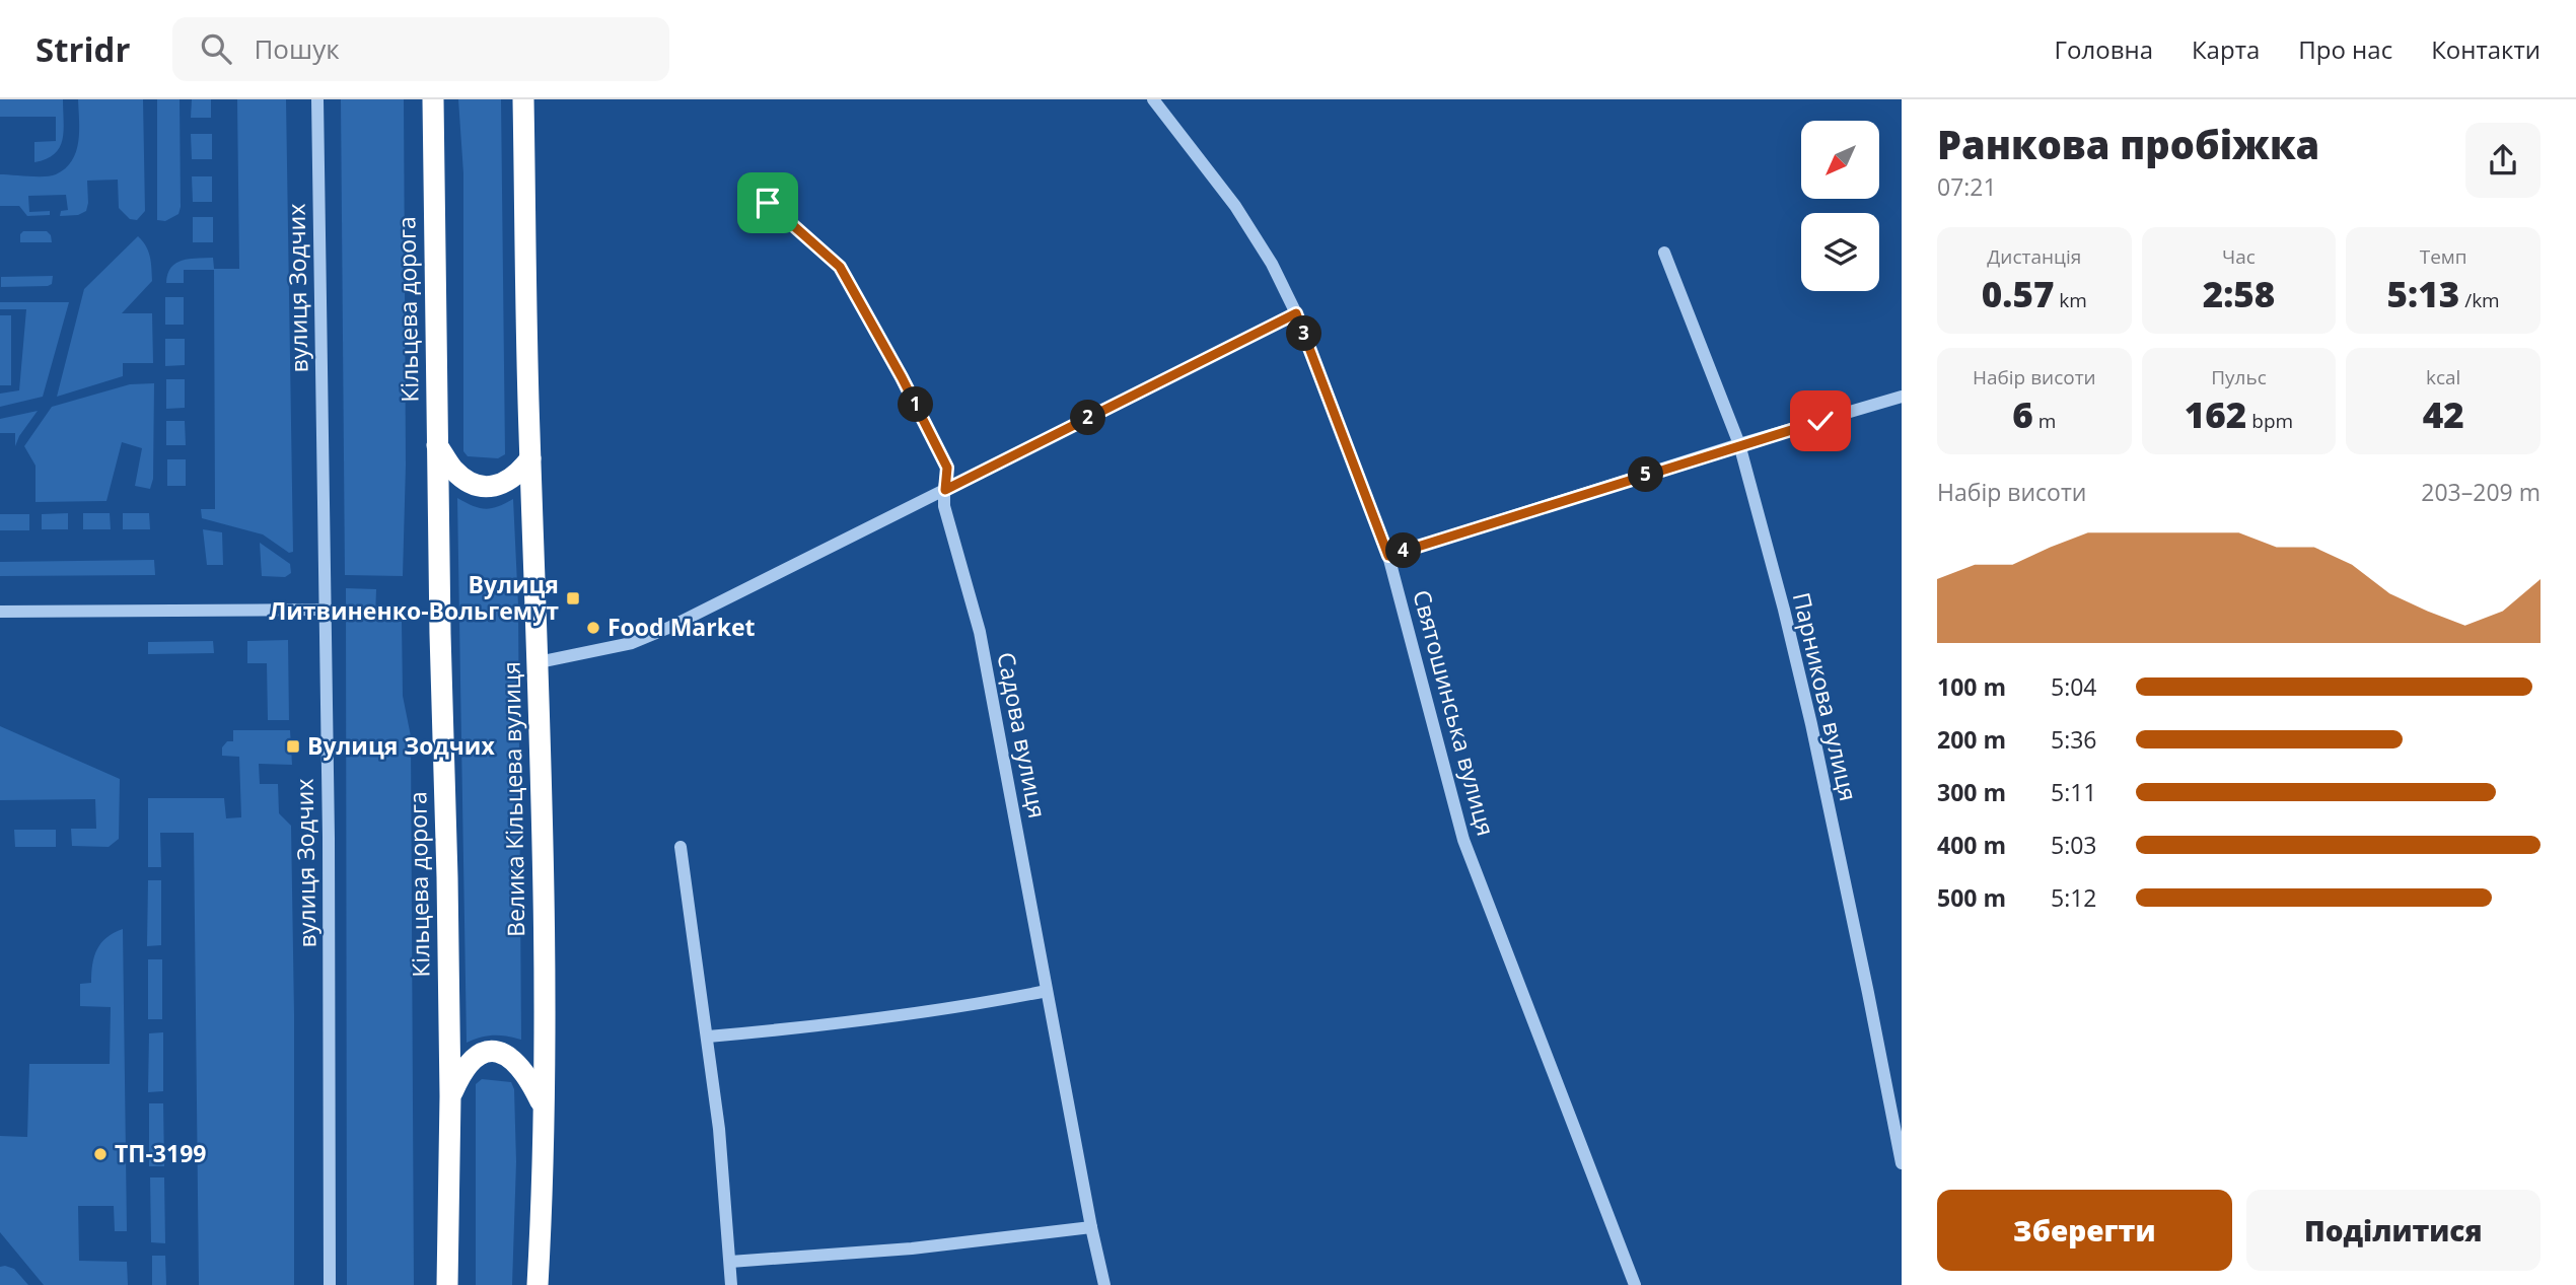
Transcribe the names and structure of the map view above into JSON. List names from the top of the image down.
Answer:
{
  "streets": {
    "highway": ["Кільцева дорога", "Велика Кільцева вулиця"],
    "street": [
      "вулиця Зодчих",
      "Парникова вулиця",
      "Святошинська вулиця",
      "Садова вулиця"
    ]
  },
  "places": {
    "transit": ["Вулиця Литвиненко-Вольгемут", "Вулиця Зодчих"],
    "other": ["Food Market", "ТП-3199"]
  },
  "north": "bottom left",
  "page": {
    "header": "Stridr",
    "search": "Пошук",
    "nav": [
      "Головна",
      "Карта",
      "Про нас",
      "Контакти"
    ],
    "heading": ["Ранкова пробіжка", "07:21"],
    "stats": [
      ["Дистанція", "0.57 km"],
      ["Час", "2:58"],
      ["Темп", "5:13 /km"],
      ["Набір висоти", "6 m"],
      ["Пульс", "162 bpm"],
      ["kcal", "42"]
    ],
    "pins": [
      "3",
      "1",
      "2",
      "5",
      "4"
    ],
    "chart": ["Набір висоти", "203–209 m"],
    "list": [
      {
        "name": "100 m",
        "note": "5:04"
      },
      {
        "name": "200 m",
        "note": "5:36"
      },
      {
        "name": "300 m",
        "note": "5:11"
      },
      {
        "name": "400 m",
        "note": "5:03"
      },
      {
        "name": "500 m",
        "note": "5:12"
      }
    ],
    "buttons": ["Зберегти", "Поділитися"]
  }
}
